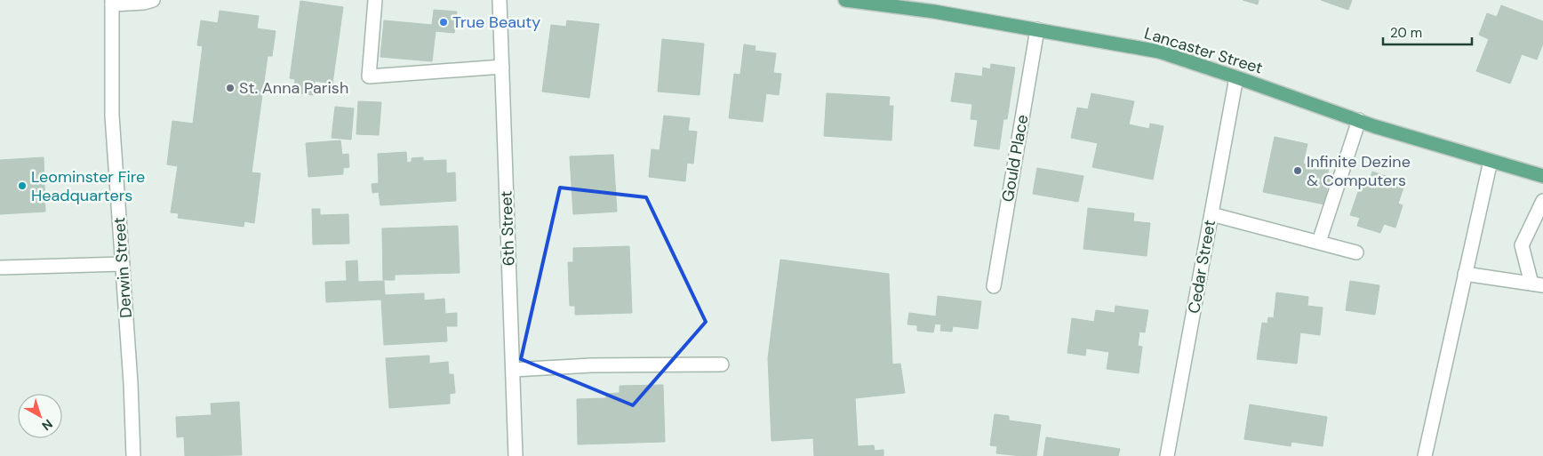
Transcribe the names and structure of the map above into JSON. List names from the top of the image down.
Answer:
{
  "streets": {
    "main road": ["Lancaster Street"],
    "street": [
      "Gould Place",
      "6th Street",
      "Cedar Street",
      "Derwin Street"
    ]
  },
  "crossings": [
    ["Lancaster Street", "Gould Place"],
    ["Lancaster Street", "Cedar Street"]
  ],
  "places": [
    "True Beauty",
    "St. Anna Parish",
    "Infinite Dezine & Computers",
    "Leominster Fire Headquarters"
  ],
  "scale_bar": "20 m",
  "north": "bottom right"
}
